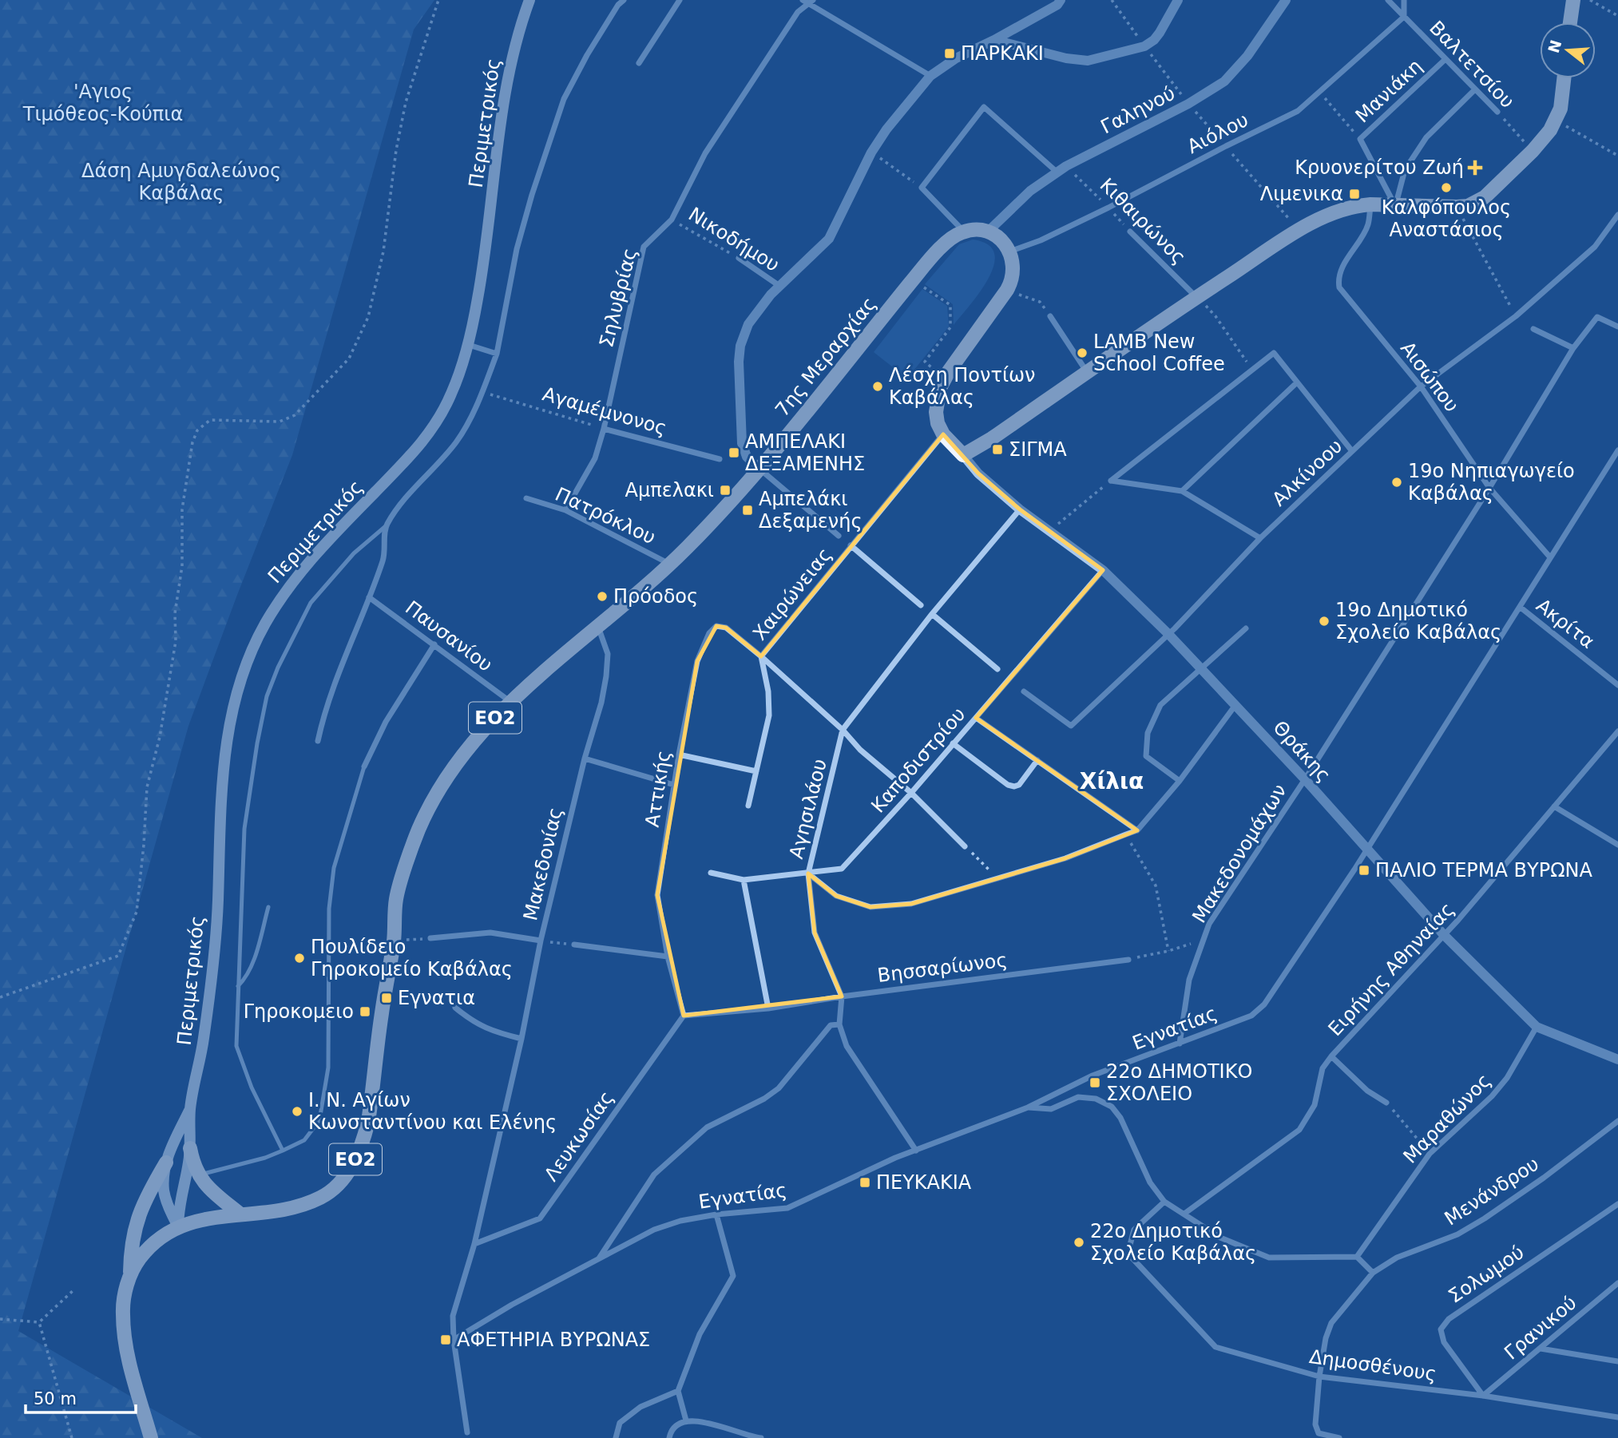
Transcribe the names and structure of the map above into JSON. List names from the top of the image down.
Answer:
{
  "streets": {
    "main road": ["Περιμετρικός", "7ης Μεραρχίας", "ΕΟ2"],
    "street": [
      "Βαλτετσίου",
      "Μανιάκη",
      "Γαληνού",
      "Αιόλου",
      "Κιθαιρώνος",
      "Νικοδήμου",
      "Σηλυβρίας",
      "Αισώπου",
      "Αγαμέμνονος",
      "Αλκίνοου",
      "Πατρόκλου",
      "Χαιρώνειας",
      "Ακρίτα",
      "Παυσανίου",
      "Θράκης",
      "Καποδιστρίου",
      "Αττικής",
      "Αγησιλάου",
      "Μακεδονομάχων",
      "Μακεδονίας",
      "Βησσαρίωνος",
      "Ειρήνης Αθηναίας",
      "Εγνατίας",
      "Μαραθώνος",
      "Λευκωσίας",
      "Μενάνδρου",
      "Σολωμού",
      "Γρανικού",
      "Δημοσθένους"
    ]
  },
  "crossings": [
    ["Βαλτετσίου", "Μανιάκη"],
    ["Βαλτετσίου", "Αιόλου"],
    ["Γαληνού", "Κιθαιρώνος"],
    ["Περιμετρικός", "7ης Μεραρχίας"],
    ["Αιόλου", "Κιθαιρώνος"],
    ["Νικοδήμου", "Σηλυβρίας"],
    ["Σηλυβρίας", "Αγαμέμνονος"],
    ["Σηλυβρίας", "Πατρόκλου"],
    ["7ης Μεραρχίας", "Πατρόκλου"],
    ["7ης Μεραρχίας", "Παυσανίου"],
    ["7ης Μεραρχίας", "Μακεδονίας"],
    ["Αισώπου", "Αλκίνοου"],
    ["Αισώπου", "Μακεδονομάχων"],
    ["Αισώπου", "Εγνατίας"],
    ["Αλκίνοου", "Θράκης"],
    ["Χαιρώνειας", "Αττικής"],
    ["Ακρίτα", "Εγνατίας"],
    ["Θράκης", "Καποδιστρίου"],
    ["Θράκης", "Αγησιλάου"],
    ["Θράκης", "Μακεδονομάχων"],
    ["Θράκης", "Ειρήνης Αθηναίας"],
    ["Θράκης", "Εγνατίας"],
    ["Θράκης", "Μαραθώνος"],
    ["Καποδιστρίου", "Αγησιλάου"],
    ["Αττικής", "Βησσαρίωνος"],
    ["Αττικής", "Λευκωσίας"],
    ["Αγησιλάου", "Βησσαρίωνος"],
    ["Αγησιλάου", "Εγνατίας"],
    ["Μακεδονομάχων", "Εγνατίας"],
    ["Μακεδονίας", "Εγνατίας"],
    ["Μακεδονίας", "Λευκωσίας"],
    ["Βησσαρίωνος", "Λευκωσίας"],
    ["Μενάνδρου", "Δημοσθένους"],
    ["Σολωμού", "Γρανικού"],
    ["Σολωμού", "Δημοσθένους"],
    ["Γρανικού", "Δημοσθένους"]
  ],
  "districts": ["Χίλια"],
  "parks": ["'Αγιος Τιμόθεος-Κούπια", "Δάση Αμυγδαλεώνος Καβάλας"],
  "places": {
    "transit": [
      "ΠΑΡΚΑΚΙ",
      "Λιμενικα",
      "ΣΙΓΜΑ",
      "ΑΜΠΕΛΑΚΙ ΔΕΞΑΜΕΝΗΣ",
      "Αμπελακι",
      "Αμπελάκι Δεξαμενής",
      "ΠΑΛΙΟ ΤΕΡΜΑ ΒΥΡΩΝΑ",
      "Εγνατια",
      "Γηροκομειο",
      "22ο ΔΗΜΟΤΙΚΟ ΣΧΟΛΕΙΟ",
      "ΠΕΥΚΑΚΙΑ",
      "ΑΦΕΤΗΡΙΑ ΒΥΡΩΝΑΣ"
    ],
    "health": ["Κρυονερίτου Ζωή"],
    "other": [
      "Καλφόπουλος Αναστάσιος",
      "LAMB New School Coffee",
      "Λέσχη Ποντίων Καβάλας",
      "19ο Νηπιαγωγείο Καβάλας",
      "Πρόοδος",
      "19ο Δημοτικό Σχολείο Καβάλας",
      "Πουλίδειο Γηροκομείο Καβάλας",
      "Ι. Ν. Αγίων Κωνσταντίνου και Ελένης",
      "22ο Δημοτικό Σχολείο Καβάλας"
    ]
  },
  "scale_bar": "50 m",
  "north": "left"
}
